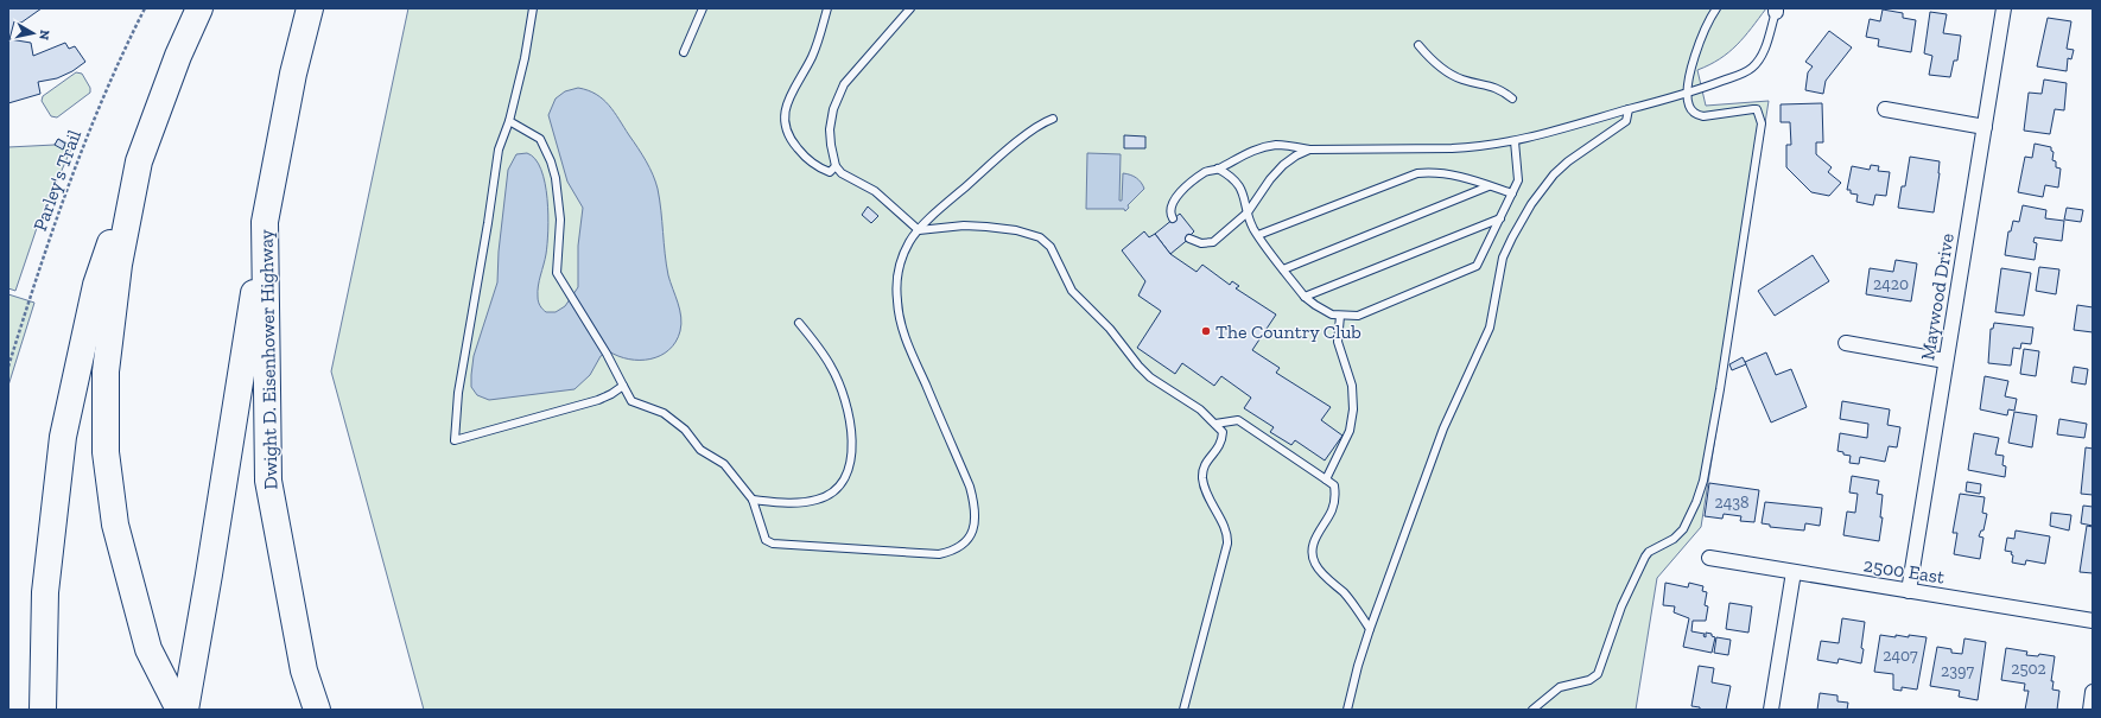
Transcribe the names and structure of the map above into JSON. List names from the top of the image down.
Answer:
{
  "streets": {
    "highway": ["Dwight D. Eisenhower Highway"],
    "street": ["Maywood Drive", "2500 East"],
    "path": ["Parley's Trail"]
  },
  "crossings": [
    ["Maywood Drive", "2500 East"]
  ],
  "places": ["The Country Club"],
  "house_numbers": [
    "2420",
    "2438",
    "2407",
    "2502",
    "2397"
  ],
  "north": "right"
}
